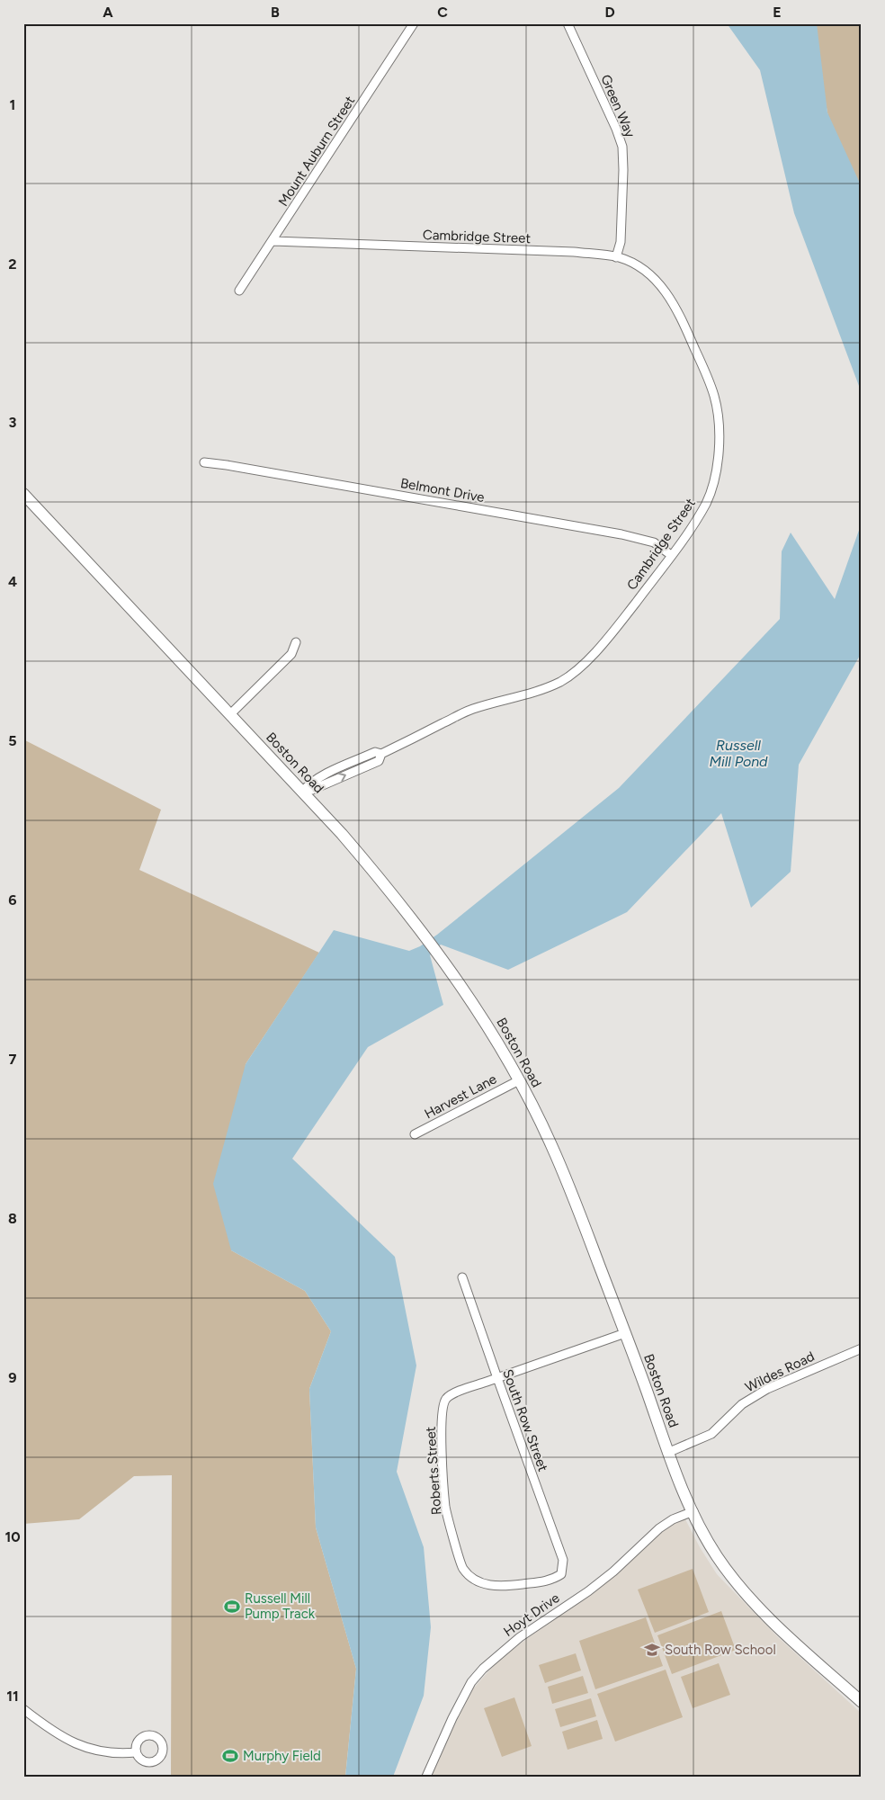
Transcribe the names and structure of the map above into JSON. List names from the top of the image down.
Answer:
{
  "streets": {
    "main road": ["Boston Road"],
    "street": [
      "Green Way",
      "Mount Auburn Street",
      "Cambridge Street",
      "Belmont Drive",
      "Harvest Lane",
      "Wildes Road",
      "South Row Street",
      "Roberts Street",
      "Hoyt Drive"
    ]
  },
  "crossings": [
    ["Green Way", "Cambridge Street"],
    ["Mount Auburn Street", "Cambridge Street"],
    ["Cambridge Street", "Belmont Drive"],
    ["Cambridge Street", "Boston Road"],
    ["Boston Road", "Harvest Lane"],
    ["Boston Road", "Wildes Road"],
    ["Boston Road", "Roberts Street"],
    ["Boston Road", "Hoyt Drive"],
    ["South Row Street", "Roberts Street"]
  ],
  "water": ["Russell Mill Pond"],
  "places": {
    "sports": ["Russell Mill Pump Track", "Murphy Field"],
    "school or university": ["South Row School"]
  },
  "grid": {
    "columns": [
      "A",
      "B",
      "C",
      "D",
      "E"
    ],
    "rows": [
      "1",
      "2",
      "3",
      "4",
      "5",
      "6",
      "7",
      "8",
      "9",
      "10",
      "11"
    ]
  }
}
